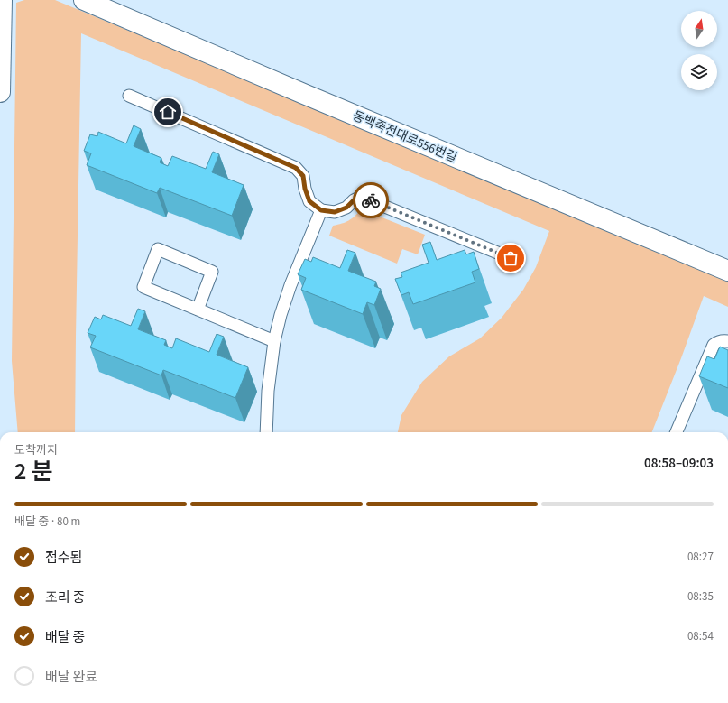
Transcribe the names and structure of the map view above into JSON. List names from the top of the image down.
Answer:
{
  "streets": {
    "street": ["동백죽전대로556번길"]
  },
  "north": "top",
  "page": {
    "heading": ["2 분", "도착까지", "08:58–09:03"],
    "bar": "배달 중 · 80 m",
    "list": [
      ["접수됨", "08:27"],
      ["조리 중", "08:35"],
      ["배달 중", "08:54"],
      "배달 완료"
    ]
  }
}
